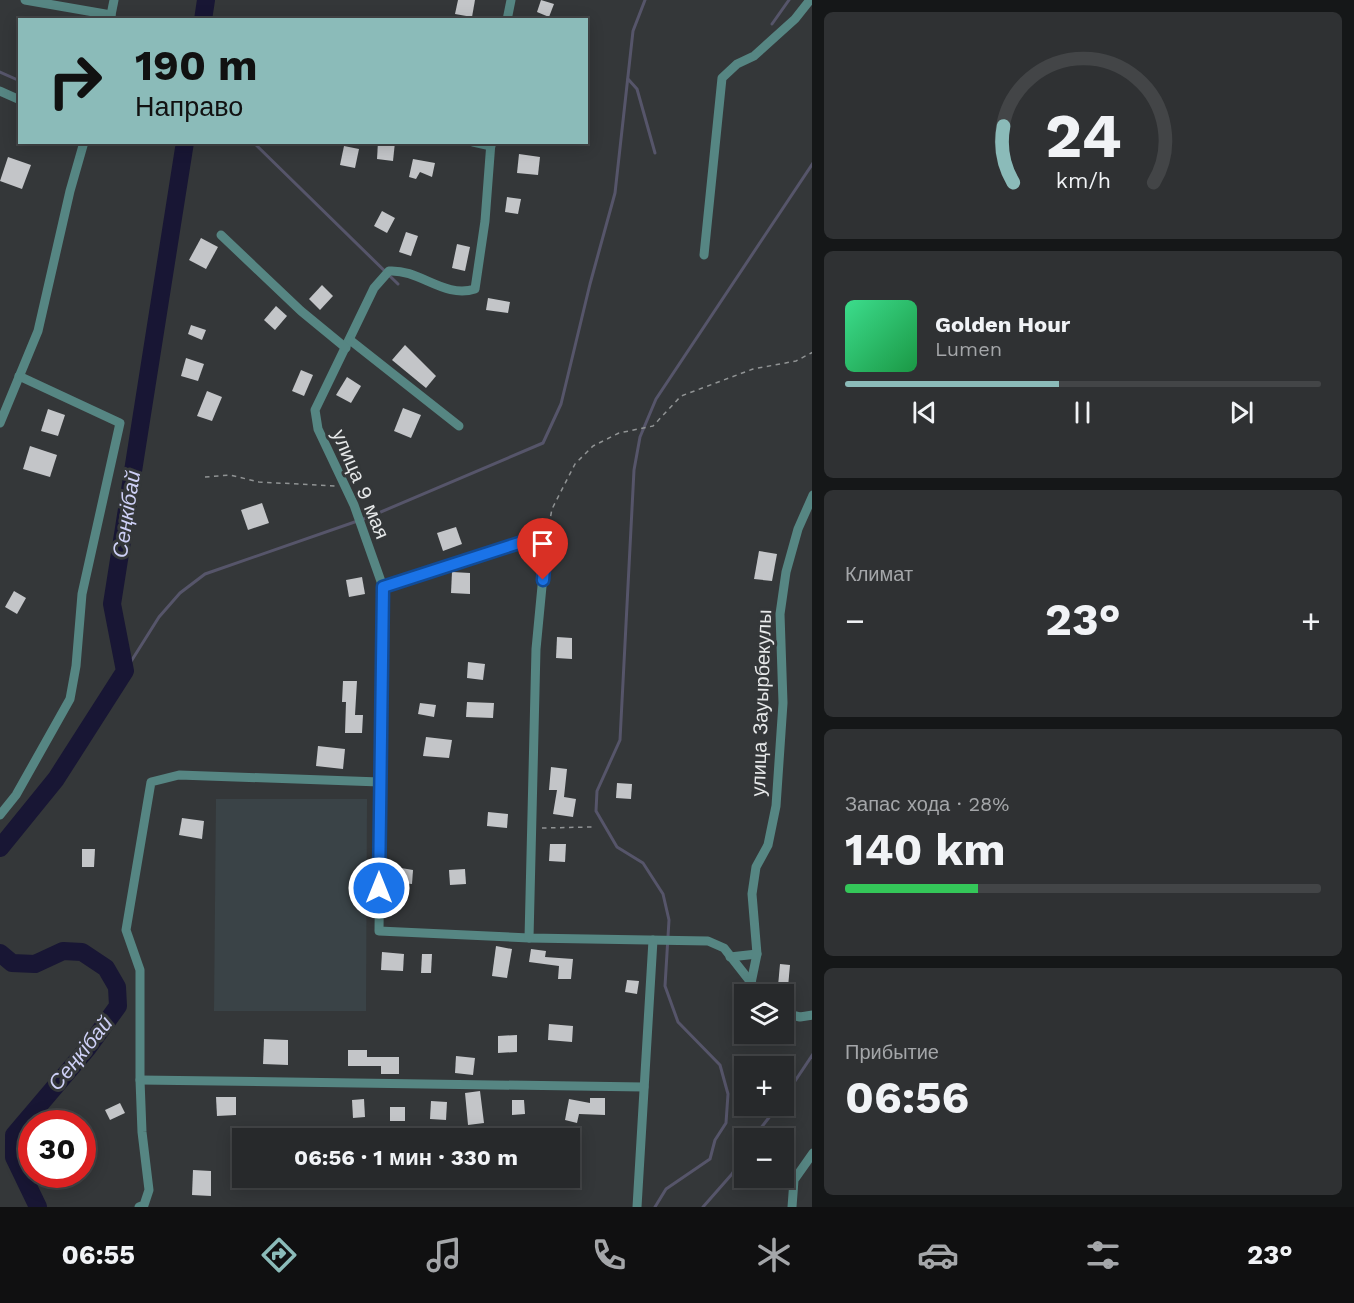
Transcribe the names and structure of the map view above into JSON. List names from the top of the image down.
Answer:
{
  "streets": {
    "street": ["улица 9 мая", "улица Зауырбекулы"]
  },
  "water": ["Сеңкібай"],
  "page": {
    "turn": ["190 m", "Направо"],
    "song": ["Golden Hour", "Lumen"],
    "tile": [
      "Климат",
      ["Запас хода · 28%", "140 km"],
      ["Прибытие", "06:56"]
    ],
    "heat": ["−", "23°", "+"],
    "map_buttons": ["+", "−"],
    "limit": "30",
    "trip": "06:56 · 1 мин · 330 m",
    "tabs": ["06:55", "23°"],
    "gauge": ["24", "km/h"]
  }
}
